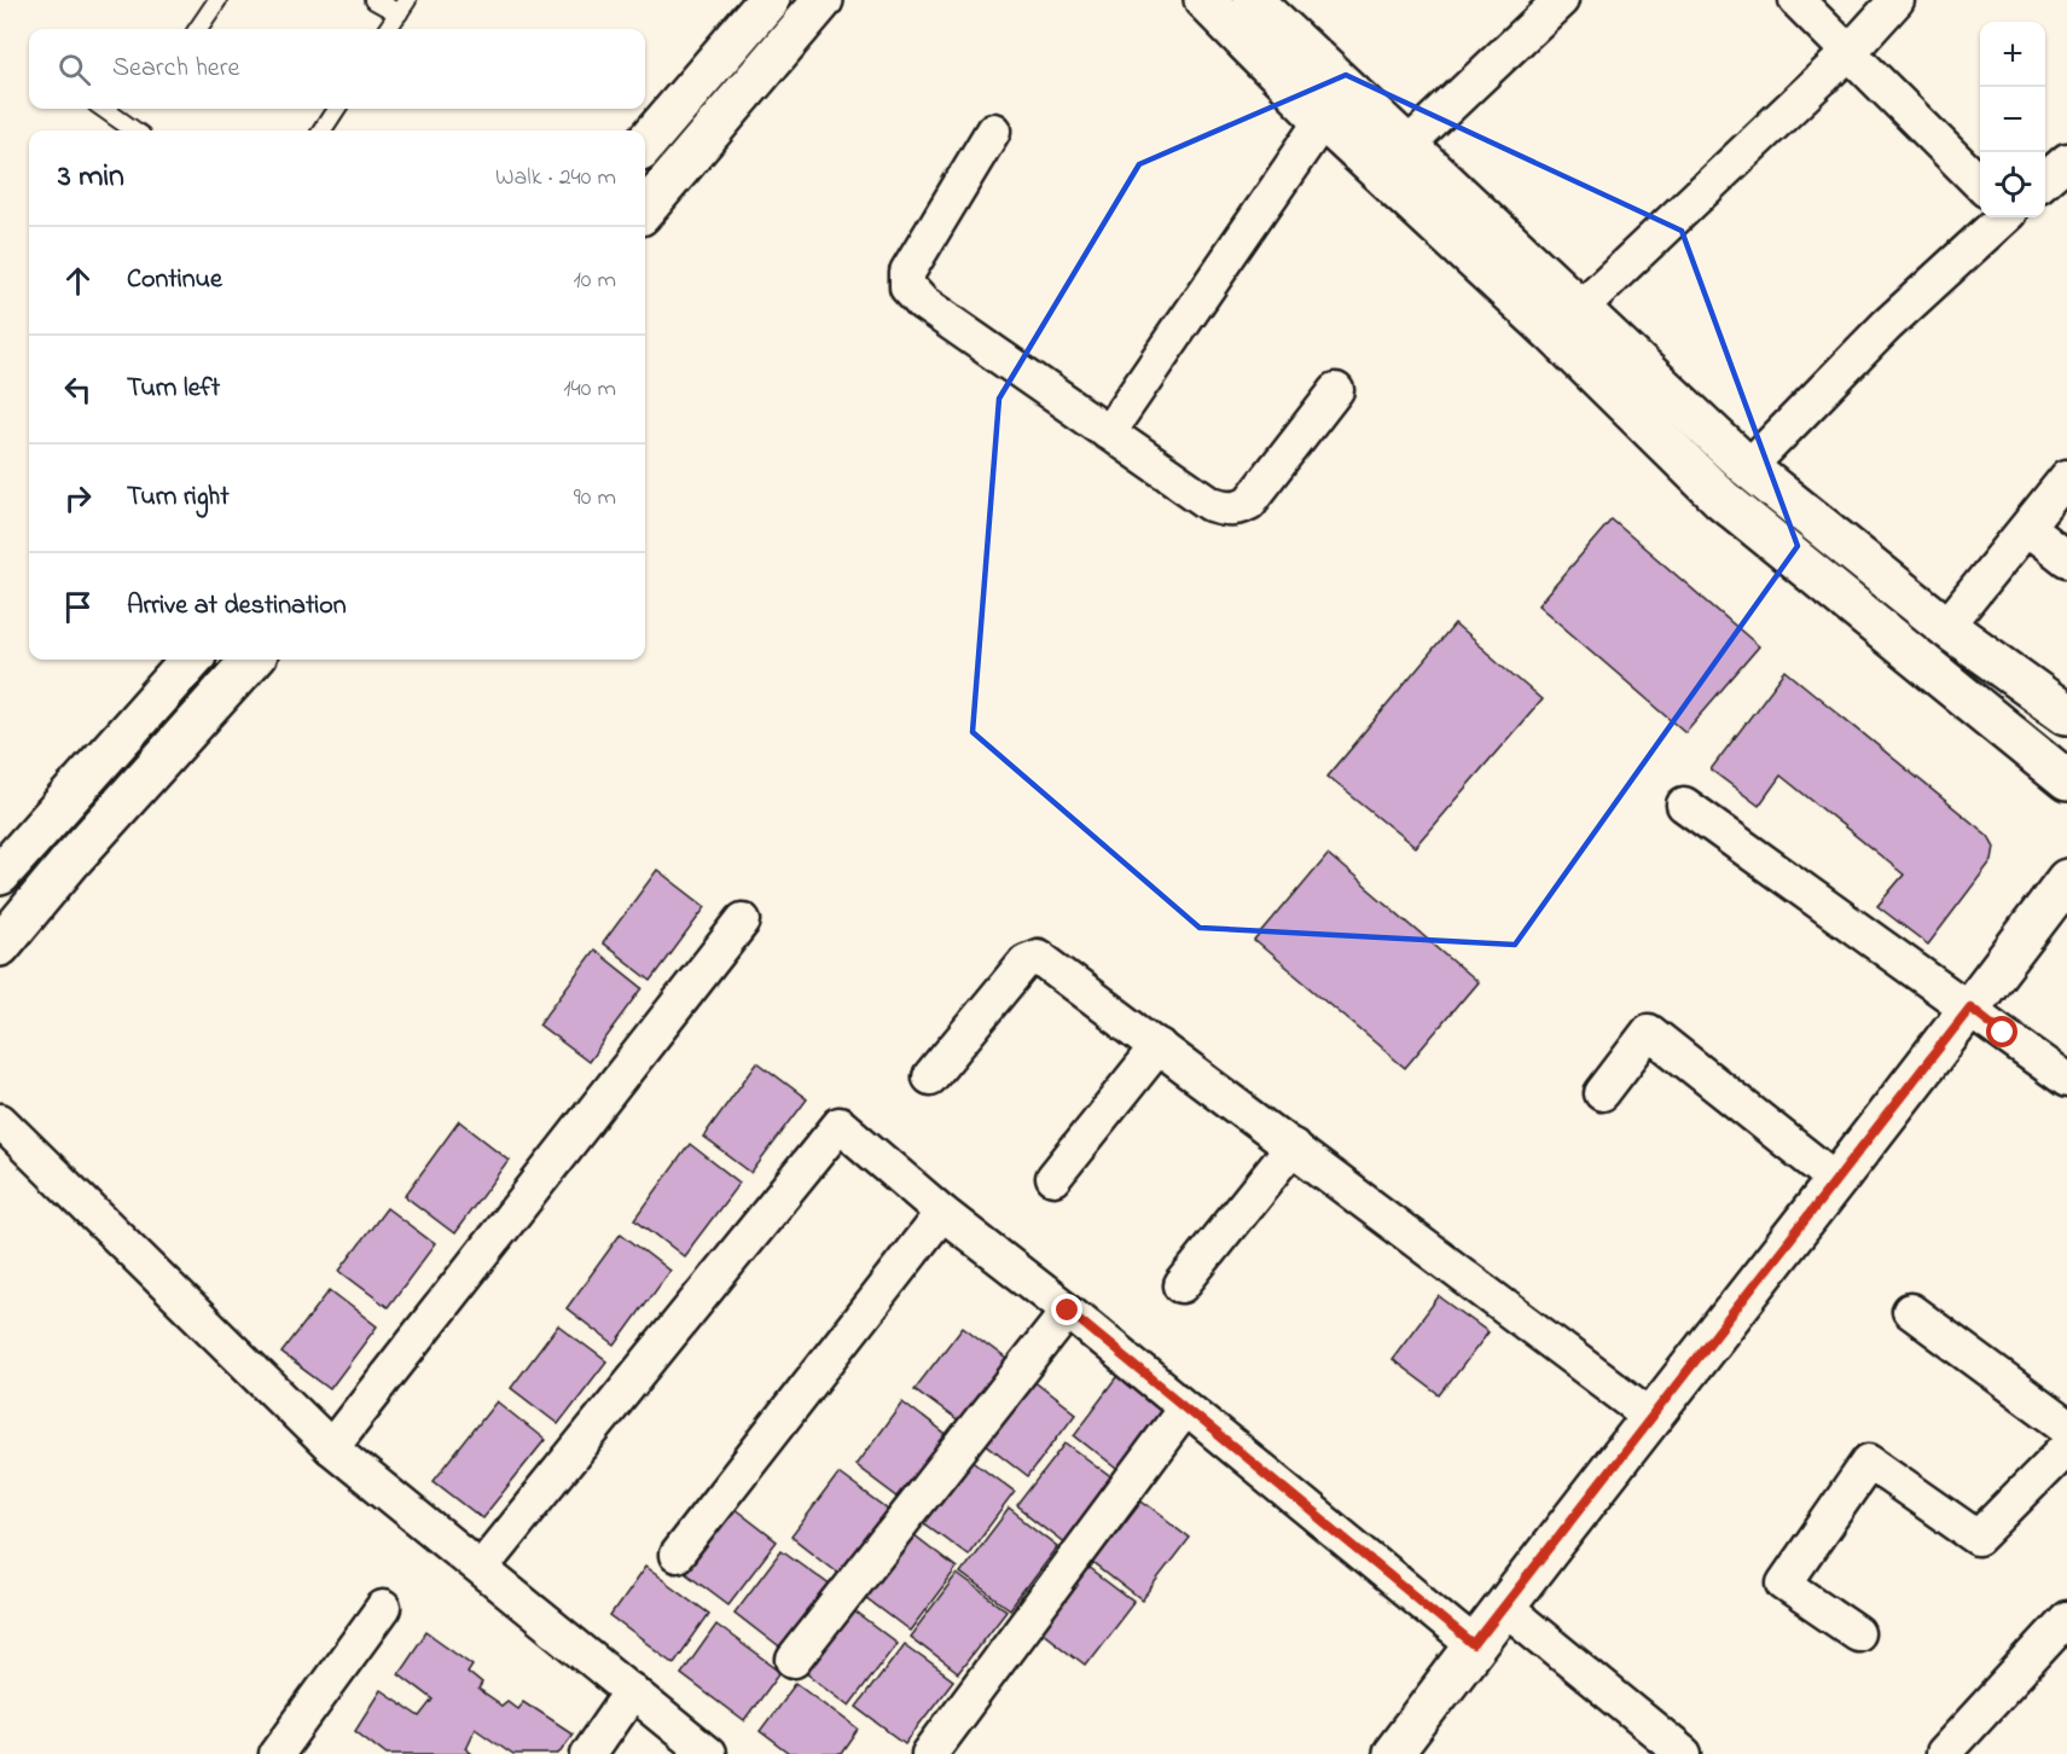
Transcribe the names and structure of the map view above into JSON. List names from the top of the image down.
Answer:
{
  "page": {
    "map_buttons": ["+", "−"],
    "search": "Search here",
    "heading": ["3 min", "Walk · 240 m"],
    "list": [
      ["Continue", "10 m"],
      ["Turn left", "140 m"],
      ["Turn right", "90 m"],
      "Arrive at destination"
    ]
  }
}
